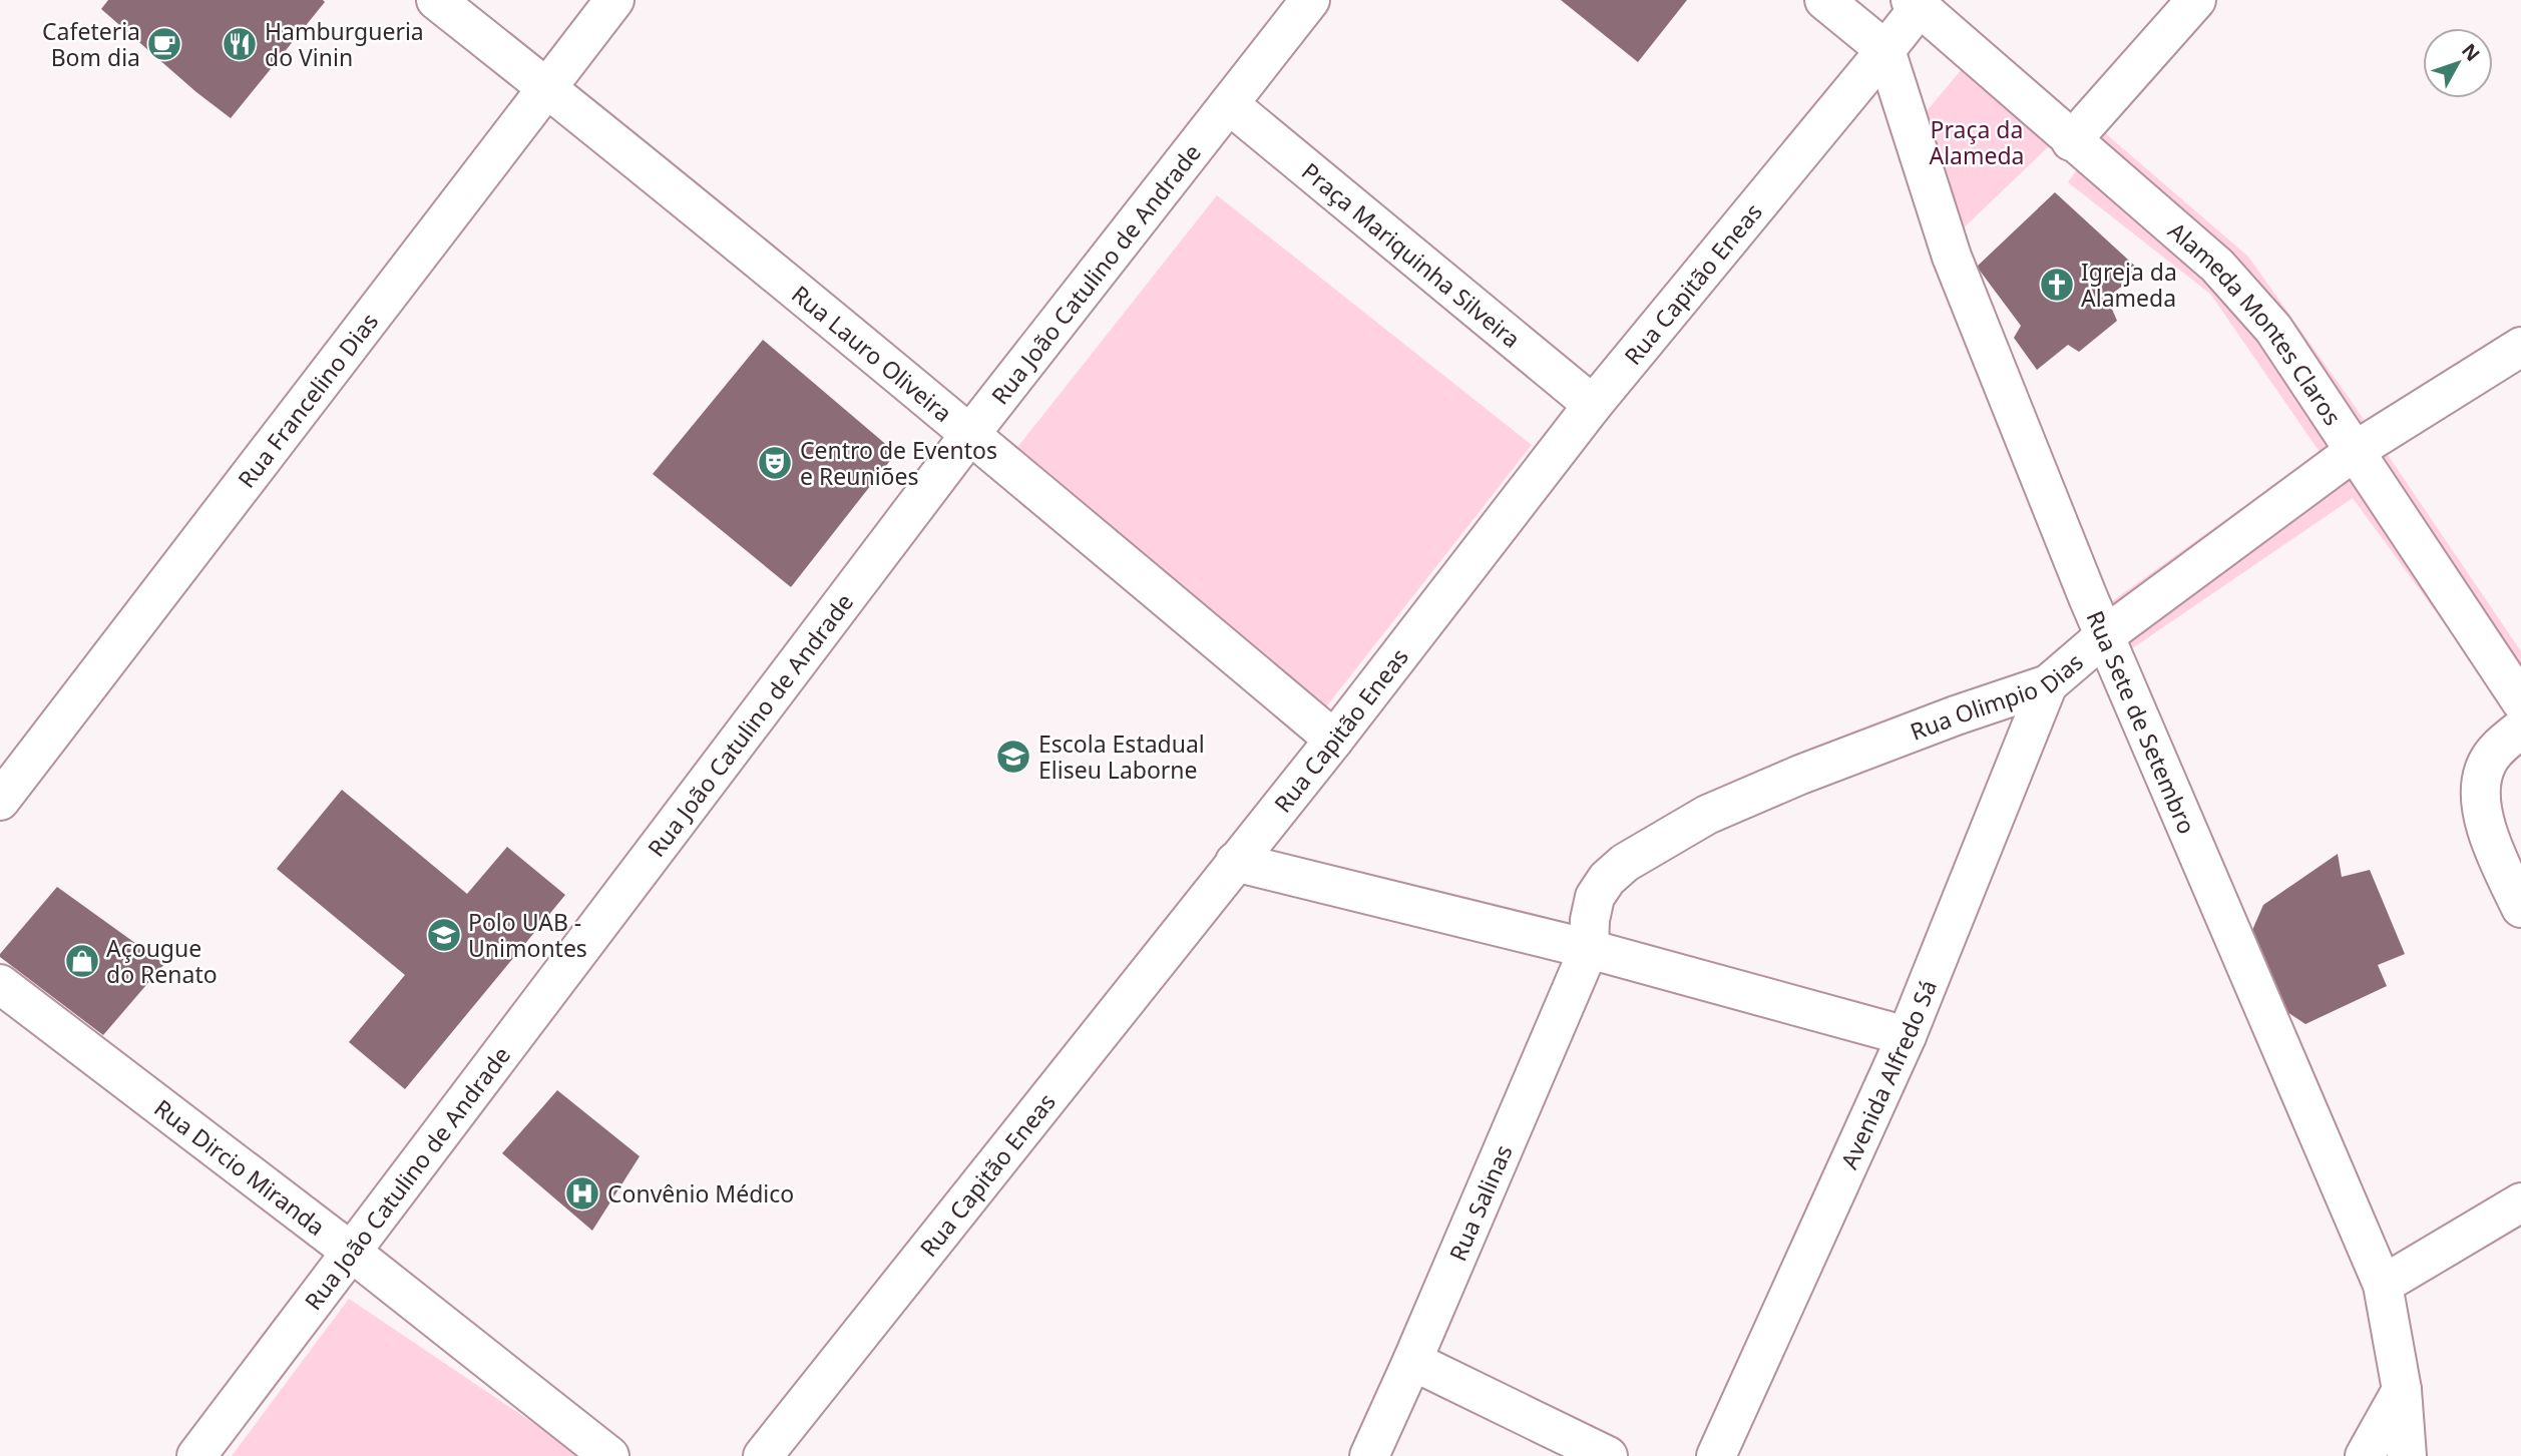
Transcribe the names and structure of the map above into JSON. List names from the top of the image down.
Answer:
{
  "streets": {
    "street": [
      "Praça Mariquinha Silveira",
      "Rua João Catulino de Andrade",
      "Rua Capitão Eneas",
      "Alameda Montes Claros",
      "Rua Lauro Oliveira",
      "Rua Francelino Dias",
      "Rua Olimpio Dias",
      "Rua Sete de Setembro",
      "Avenida Alfredo Sá",
      "Rua Dircio Miranda",
      "Rua Salinas"
    ]
  },
  "crossings": [
    ["Praça Mariquinha Silveira", "Rua João Catulino de Andrade"],
    ["Praça Mariquinha Silveira", "Rua Capitão Eneas"],
    ["Rua João Catulino de Andrade", "Rua Lauro Oliveira"],
    ["Rua João Catulino de Andrade", "Rua Dircio Miranda"],
    ["Rua Capitão Eneas", "Alameda Montes Claros"],
    ["Rua Capitão Eneas", "Rua Lauro Oliveira"],
    ["Rua Capitão Eneas", "Rua Sete de Setembro"],
    ["Alameda Montes Claros", "Rua Olimpio Dias"],
    ["Rua Lauro Oliveira", "Rua Francelino Dias"],
    ["Rua Olimpio Dias", "Rua Sete de Setembro"],
    ["Rua Olimpio Dias", "Avenida Alfredo Sá"],
    ["Rua Olimpio Dias", "Rua Salinas"]
  ],
  "parks": ["Praça da Alameda"],
  "places": {
    "cafe": ["Cafeteria Bom dia"],
    "restaurant": ["Hamburgueria do Vinin"],
    "church": ["Igreja da Alameda"],
    "theatre": ["Centro de Eventos e Reuniões"],
    "school or university": ["Escola Estadual Eliseu Laborne", "Polo UAB - Unimontes"],
    "shop": ["Açougue do Renato"],
    "hospital": ["Convênio Médico"]
  },
  "north": "top right"
}
